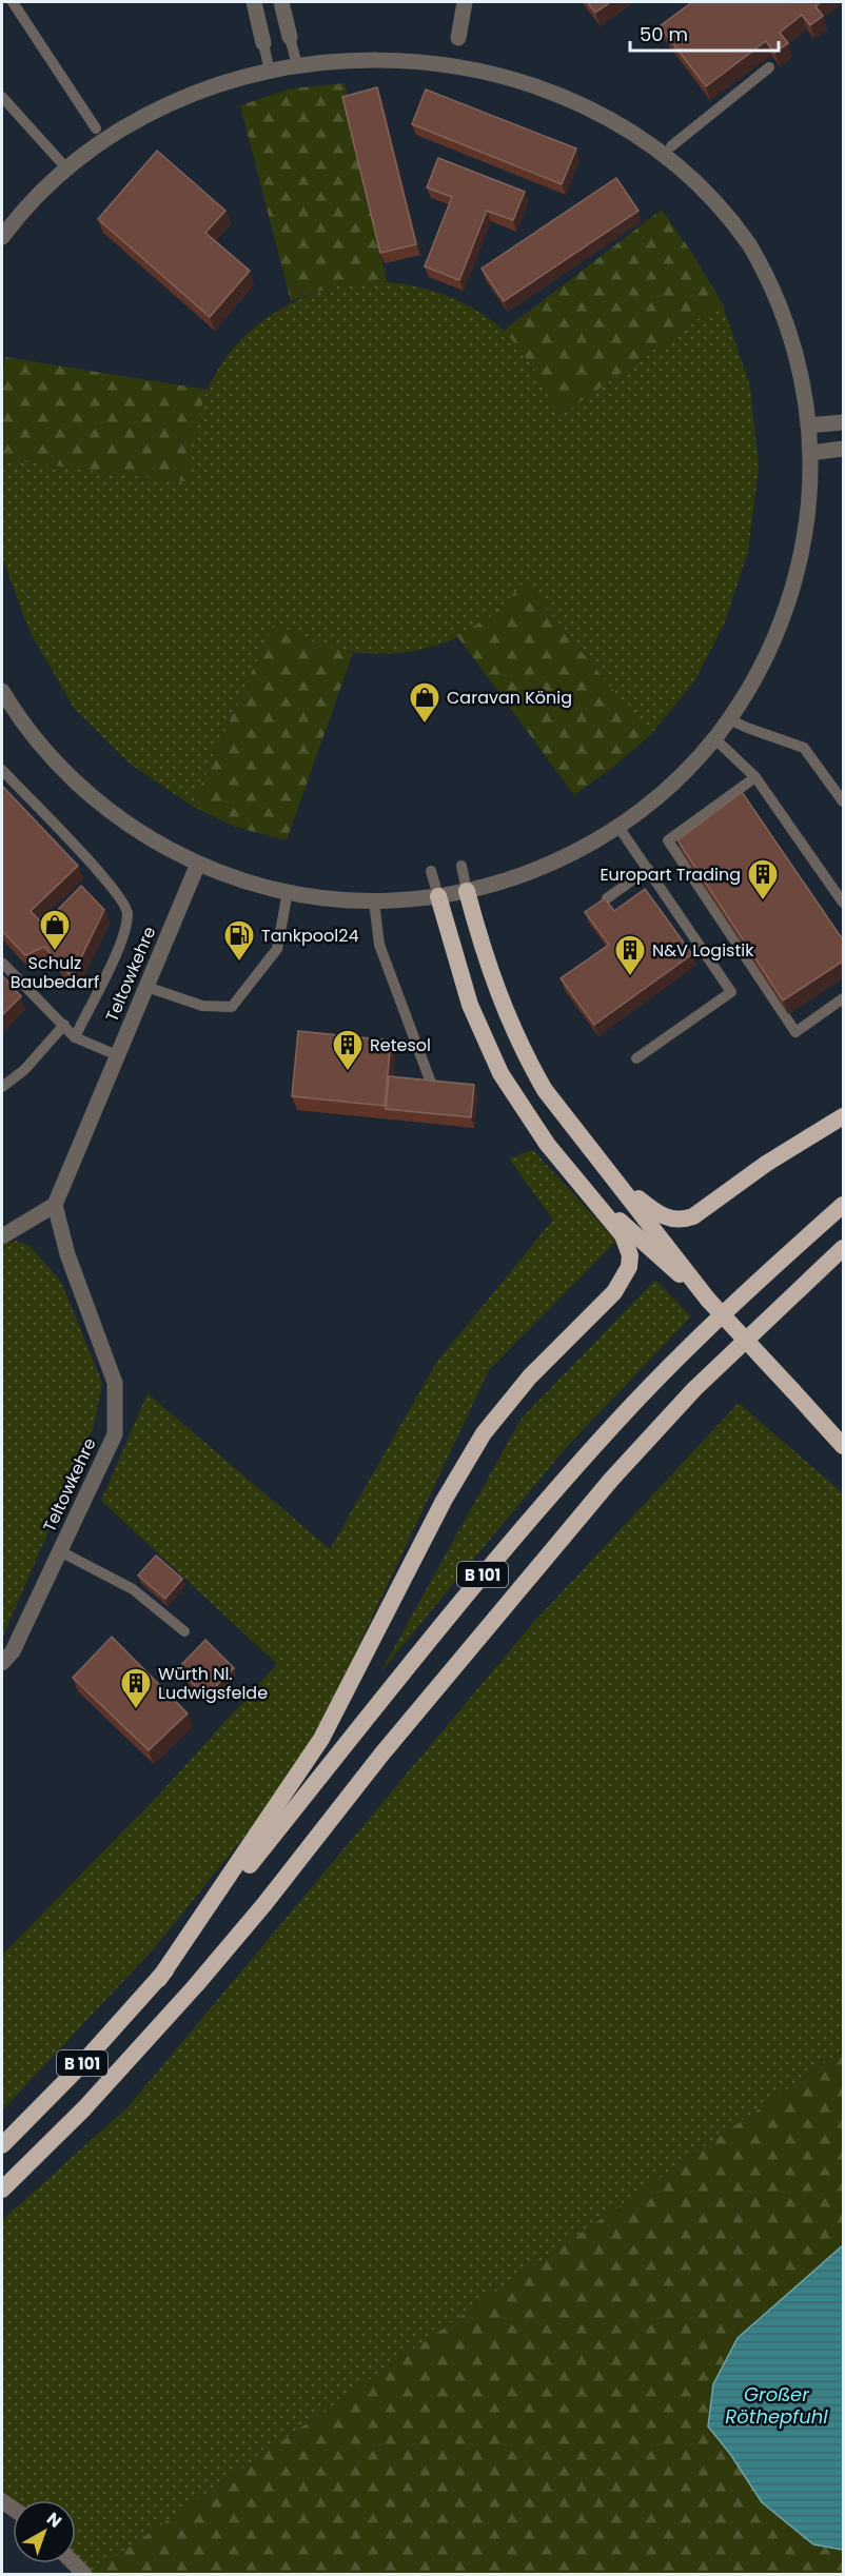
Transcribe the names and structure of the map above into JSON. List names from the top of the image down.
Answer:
{
  "streets": {
    "highway": ["B 101"],
    "street": ["Teltowkehre"]
  },
  "water": ["Großer Röthepfuhl"],
  "places": {
    "shop": ["Caravan König", "Schulz Baubedarf"],
    "building": [
      "Europart Trading",
      "N&V Logistik",
      "Retesol",
      "Würth Nl. Ludwigsfelde"
    ],
    "fuel station": ["Tankpool24"]
  },
  "scale_bar": "50 m",
  "north": "top right"
}
